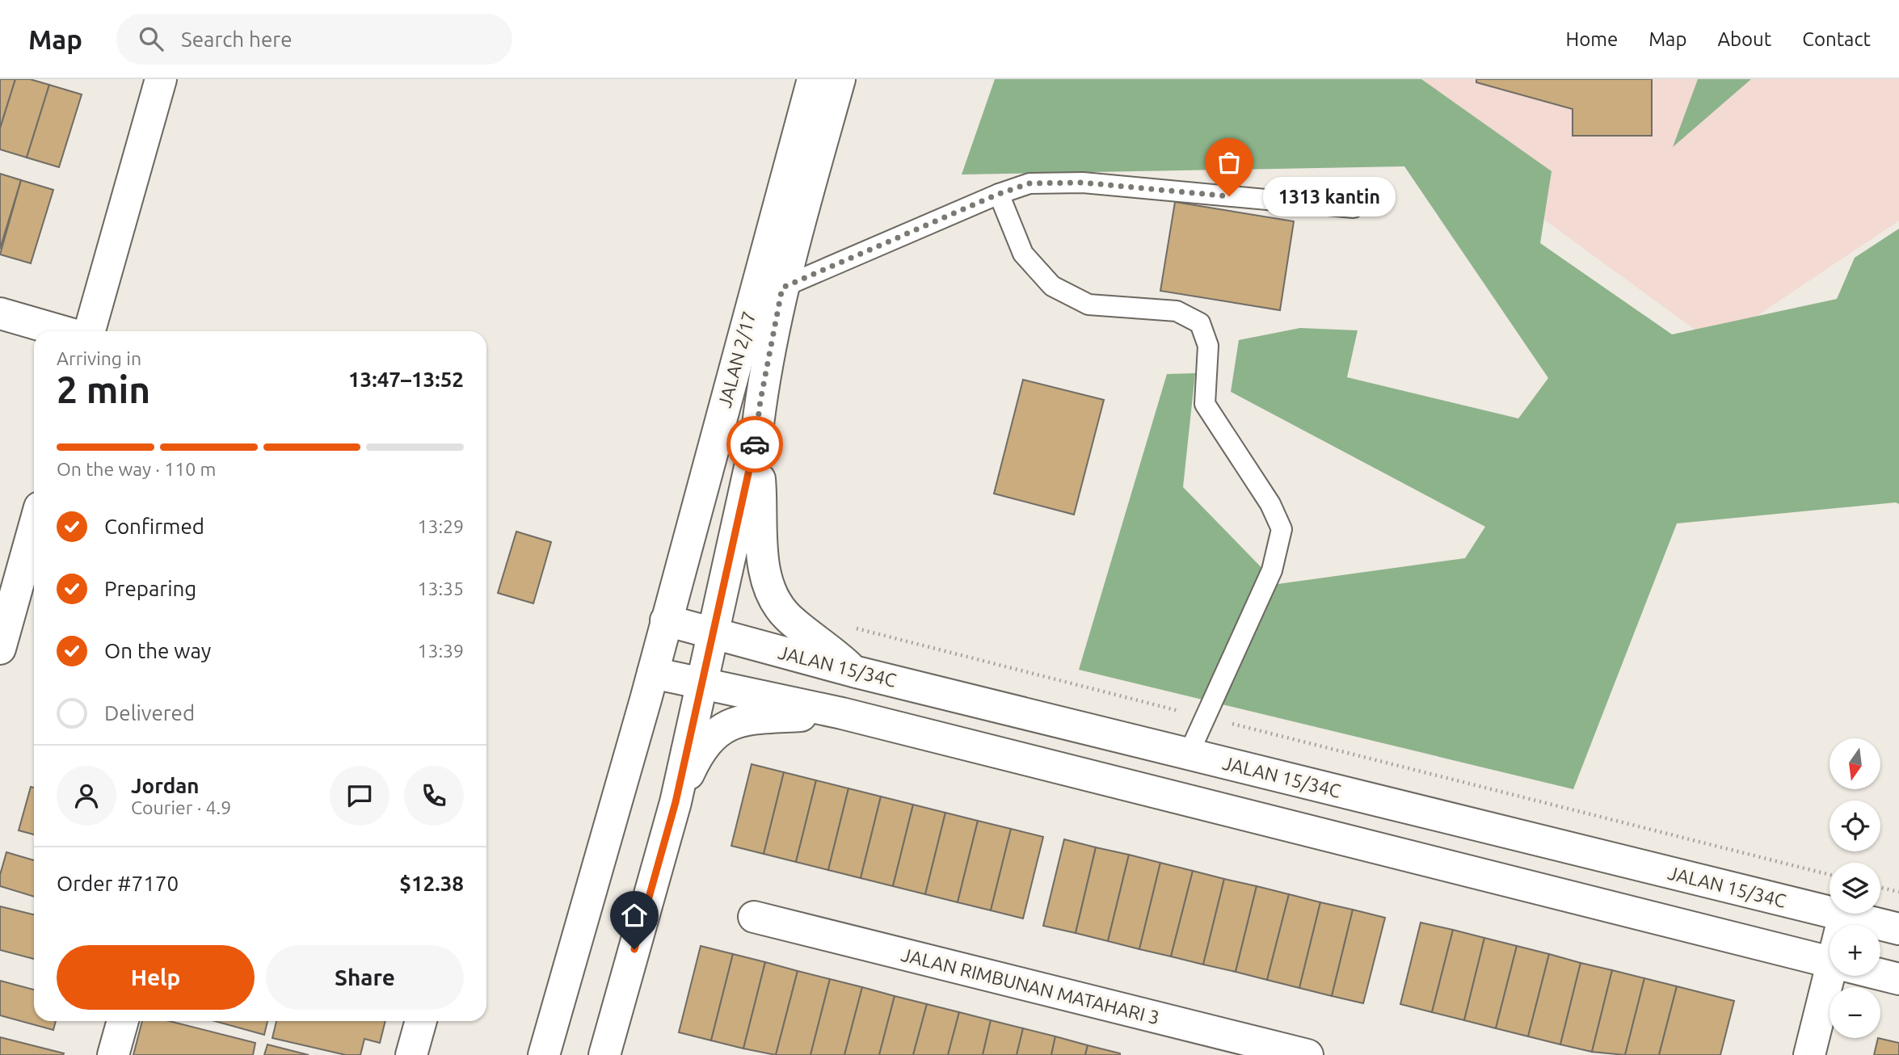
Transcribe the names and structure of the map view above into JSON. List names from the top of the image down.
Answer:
{
  "streets": {
    "street": ["JALAN 2/17", "JALAN 15/34C", "JALAN RIMBUNAN MATAHARI 3"]
  },
  "crossings": [
    ["JALAN 2/17", "JALAN 15/34C"]
  ],
  "places": ["1313 kantin"],
  "north": "bottom",
  "page": {
    "header": "Map",
    "search": "Search here",
    "nav": [
      "Home",
      "Map",
      "About",
      "Contact"
    ],
    "bubble": "1313 kantin",
    "heading": ["2 min", "Arriving in", "13:47–13:52"],
    "panel": [
      "Jordan",
      "Courier · 4.9",
      "Order #7170",
      "$12.38"
    ],
    "bar": "On the way · 110 m",
    "list": [
      ["Confirmed", "13:29"],
      ["Preparing", "13:35"],
      ["On the way", "13:39"],
      "Delivered"
    ],
    "map_buttons": ["+", "−"],
    "buttons": ["Help", "Share"]
  }
}
